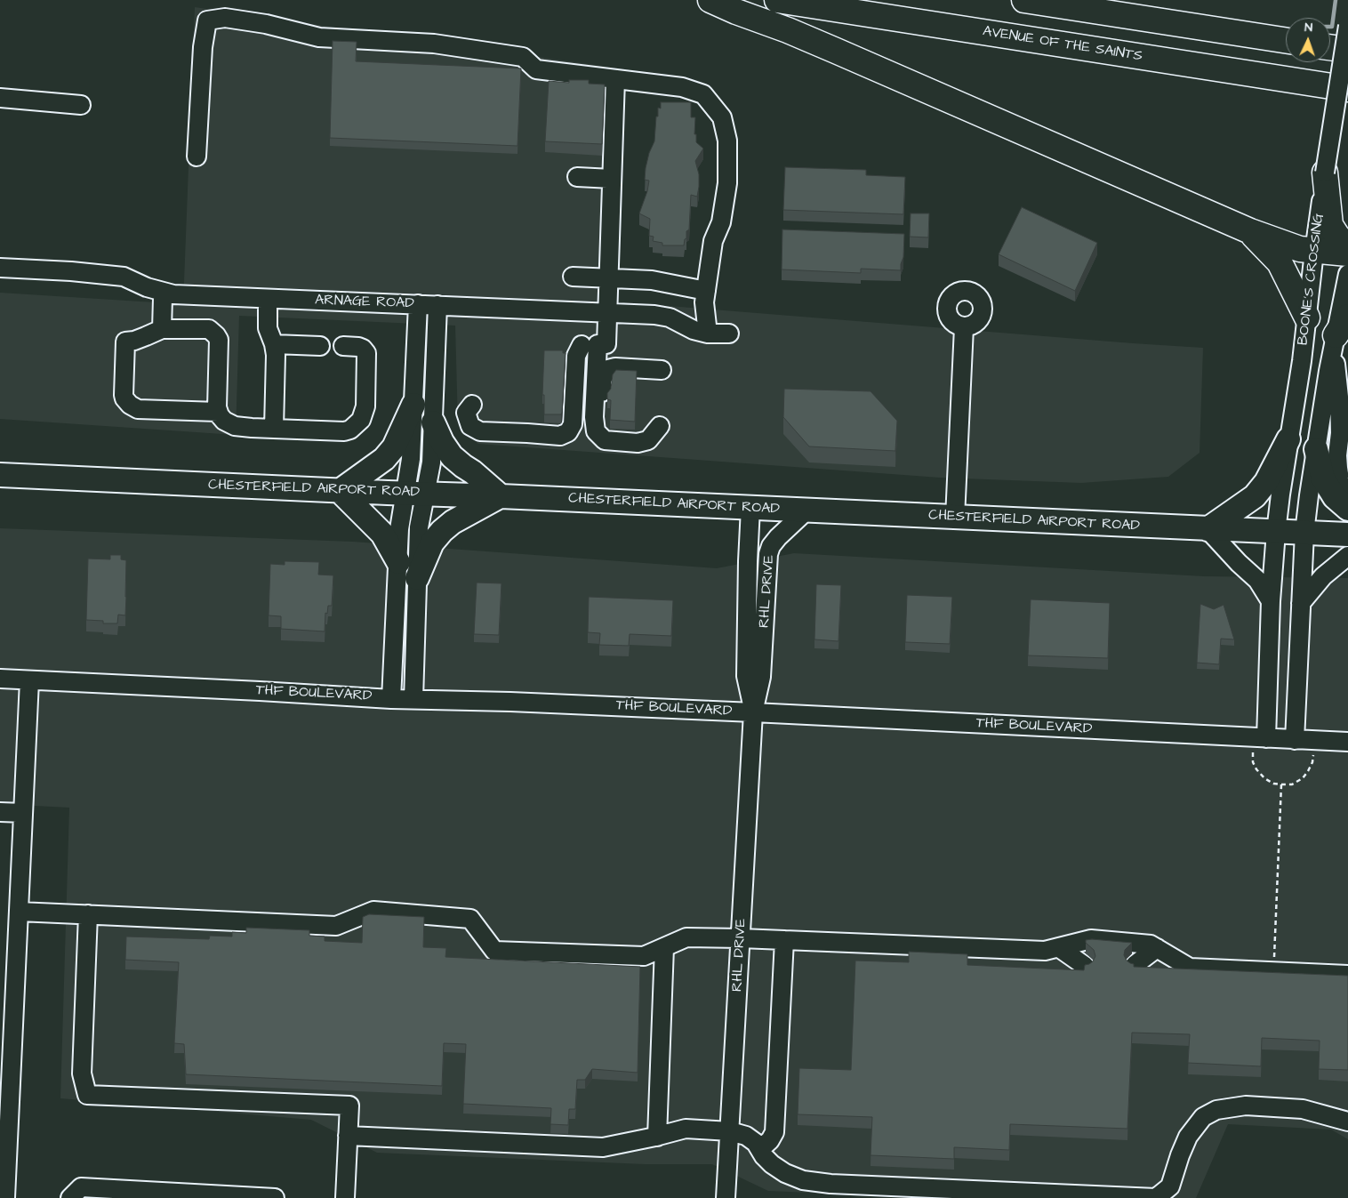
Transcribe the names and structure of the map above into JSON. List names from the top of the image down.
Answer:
{
  "streets": {
    "highway": ["AVENUE OF THE SAINTS"],
    "main road": ["CHESTERFIELD AIRPORT ROAD"],
    "street": [
      "BOONE'S CROSSING",
      "ARNAGE ROAD",
      "RHL DRIVE",
      "THF BOULEVARD"
    ]
  },
  "crossings": [
    ["BOONE'S CROSSING", "CHESTERFIELD AIRPORT ROAD"],
    ["BOONE'S CROSSING", "THF BOULEVARD"],
    ["CHESTERFIELD AIRPORT ROAD", "RHL DRIVE"],
    ["RHL DRIVE", "THF BOULEVARD"]
  ],
  "north": "top"
}
